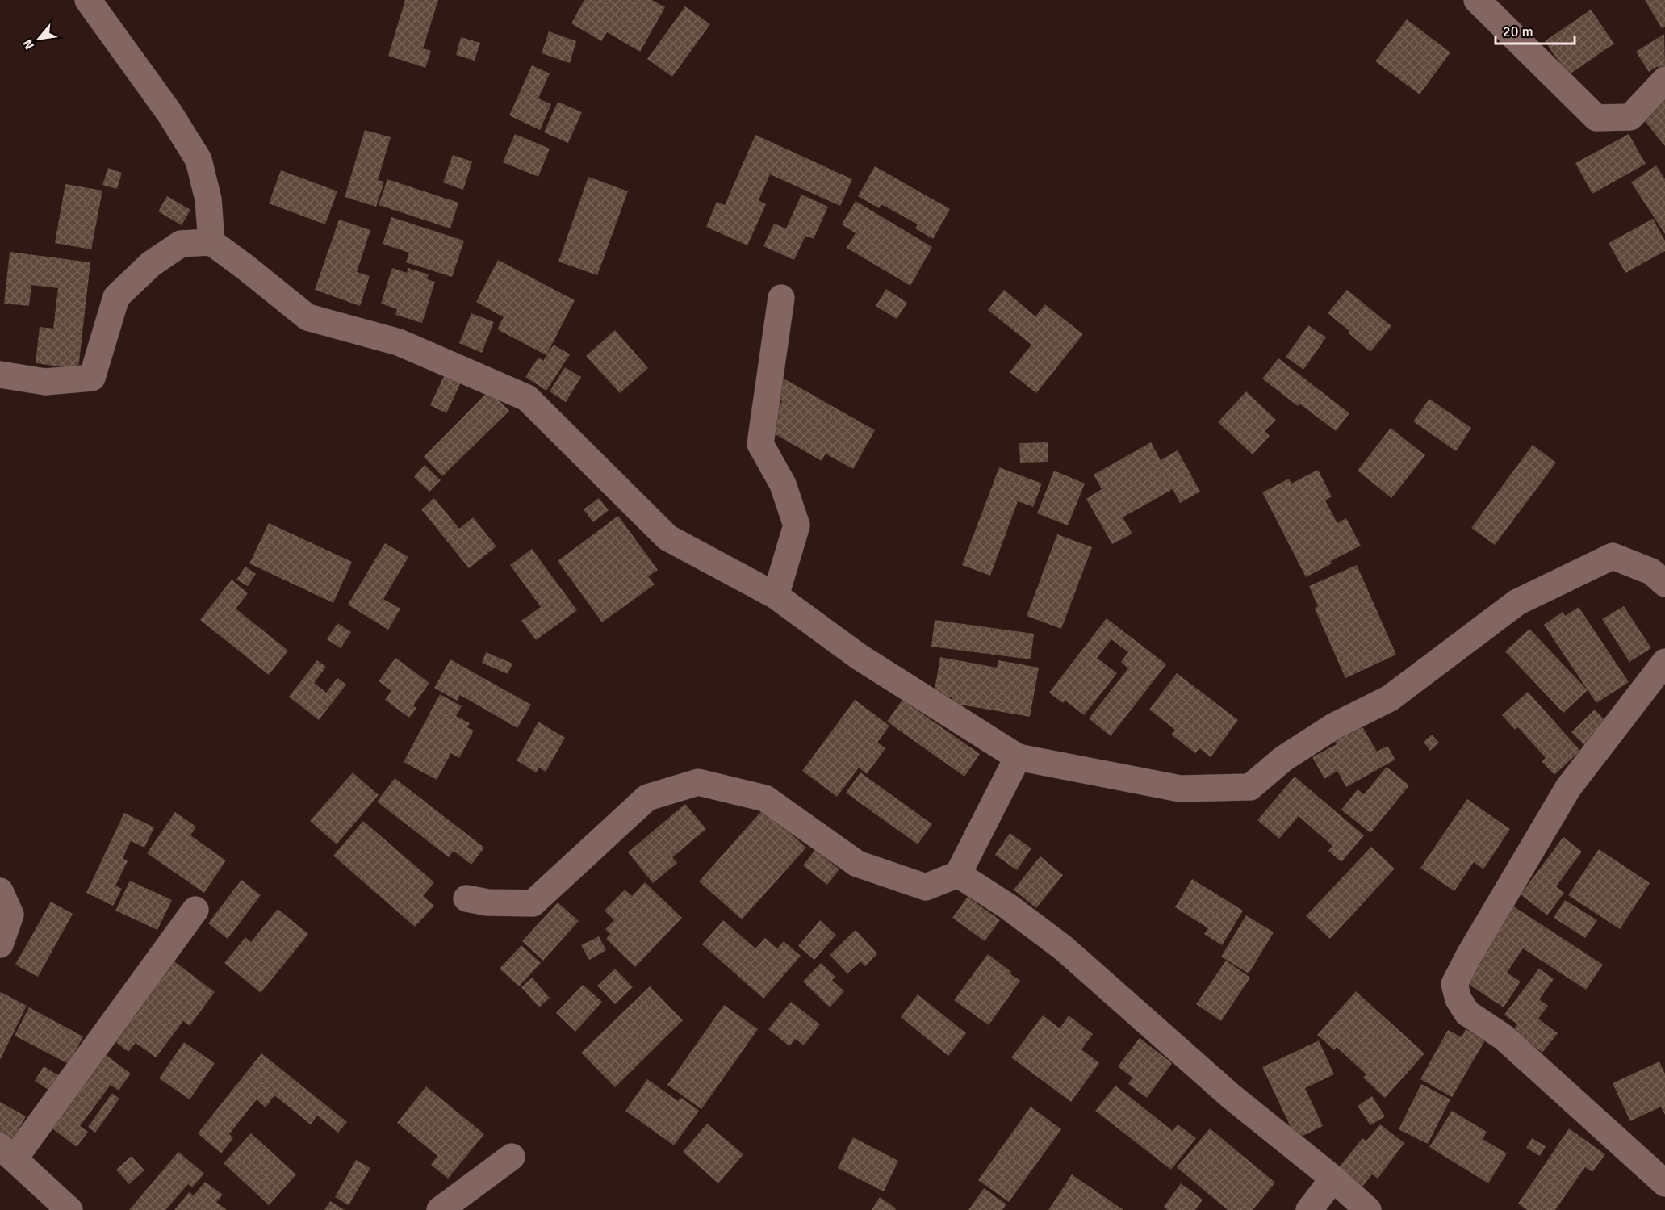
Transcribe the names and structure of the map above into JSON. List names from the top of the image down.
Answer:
{
  "scale_bar": "20 m",
  "north": "bottom left"
}
